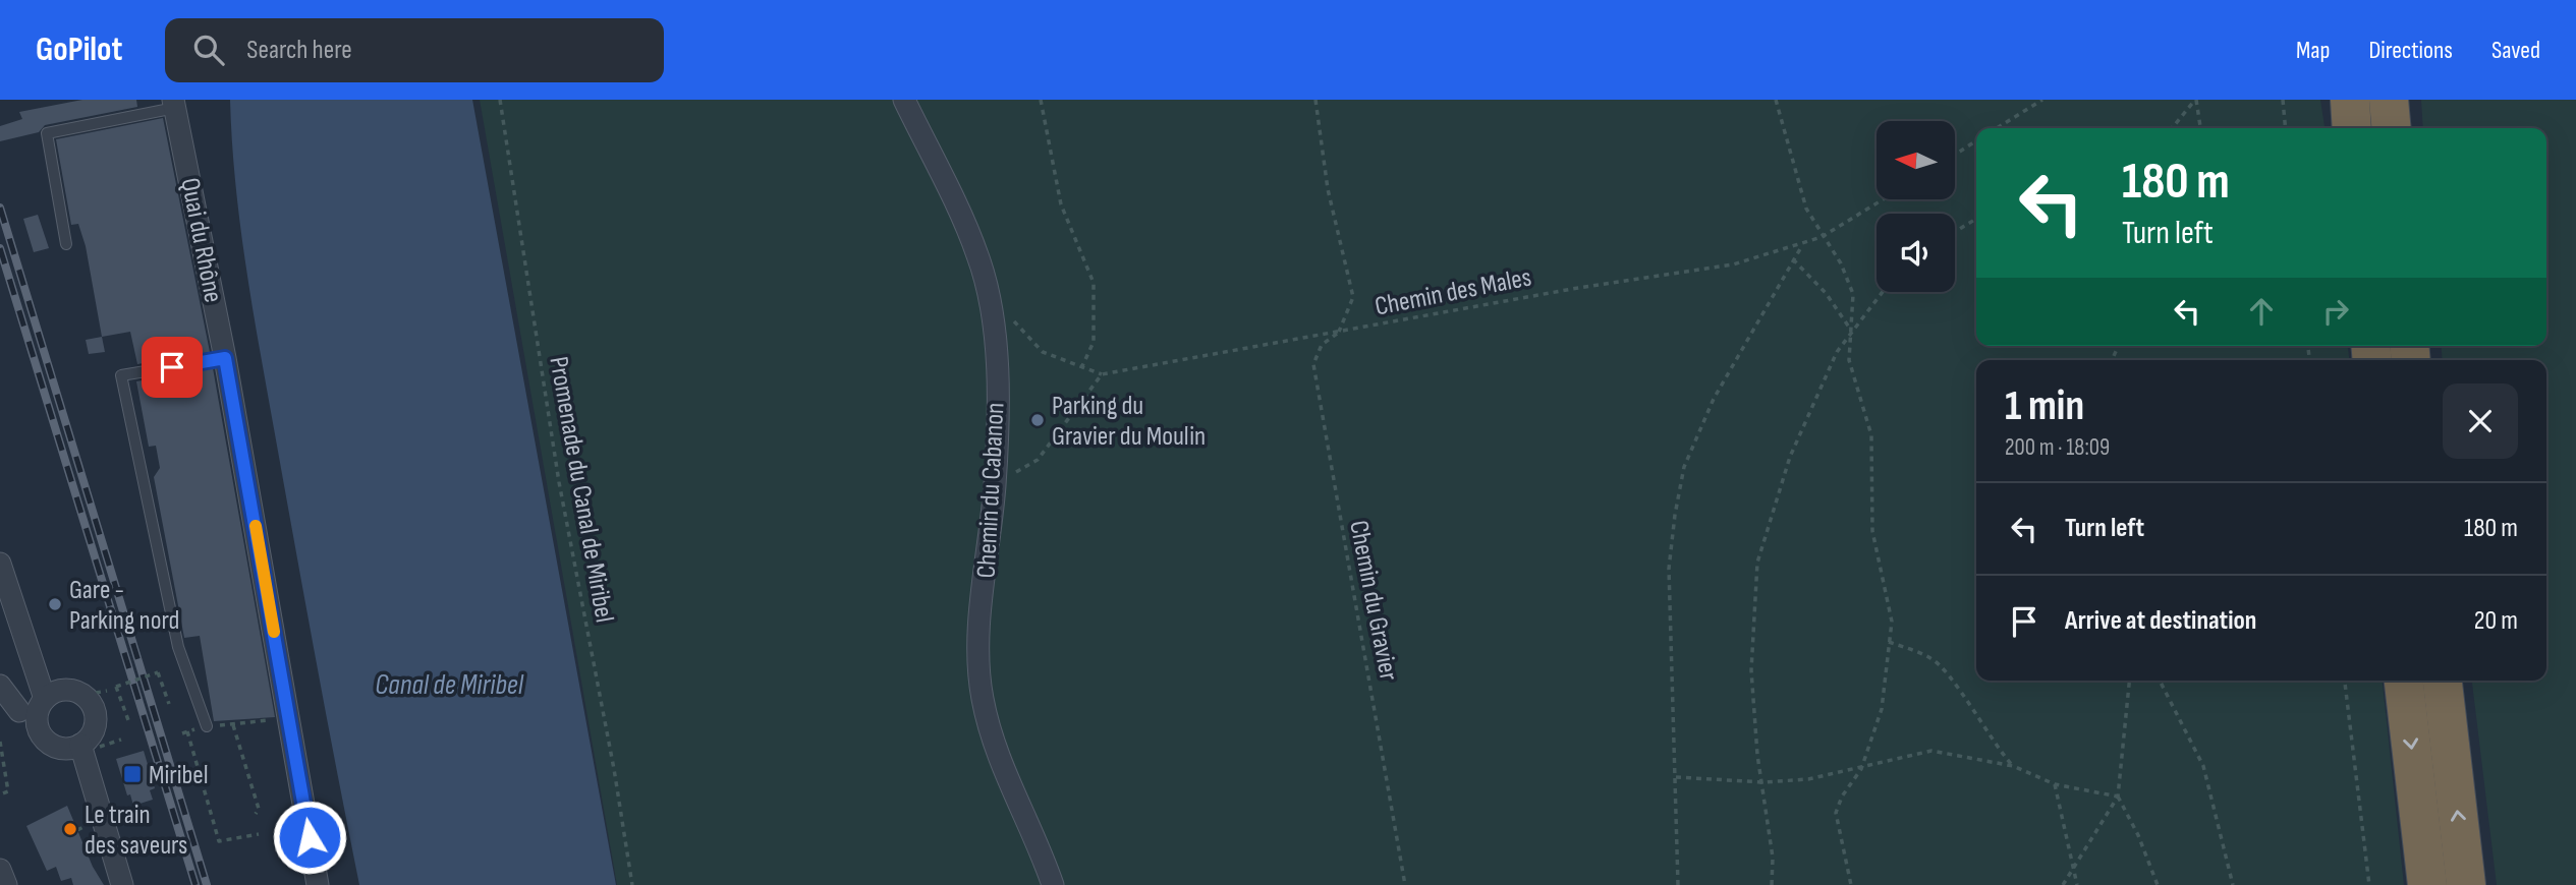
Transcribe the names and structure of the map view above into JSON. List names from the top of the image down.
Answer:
{
  "streets": {
    "street": ["Quai du Rhône", "Chemin du Cabanon"],
    "path": ["Chemin des Males", "Promenade du Canal de Miribel", "Chemin du Gravier"]
  },
  "crossings": [
    ["Chemin des Males", "Chemin du Gravier"]
  ],
  "water": ["Canal de Miribel"],
  "places": {
    "other": ["Parking du Gravier du Moulin", "Gare - Parking nord", "Le train des saveurs"],
    "transit": ["Miribel"]
  },
  "north": "left",
  "page": {
    "header": "GoPilot",
    "search": "Search here",
    "nav": ["Map", "Directions", "Saved"],
    "turn": ["180 m", "Turn left"],
    "heading": ["1 min", "200 m · 18:09"],
    "list": [
      {
        "name": "Turn left",
        "value": "180 m"
      },
      {
        "name": "Arrive at destination",
        "value": "20 m"
      }
    ]
  }
}
